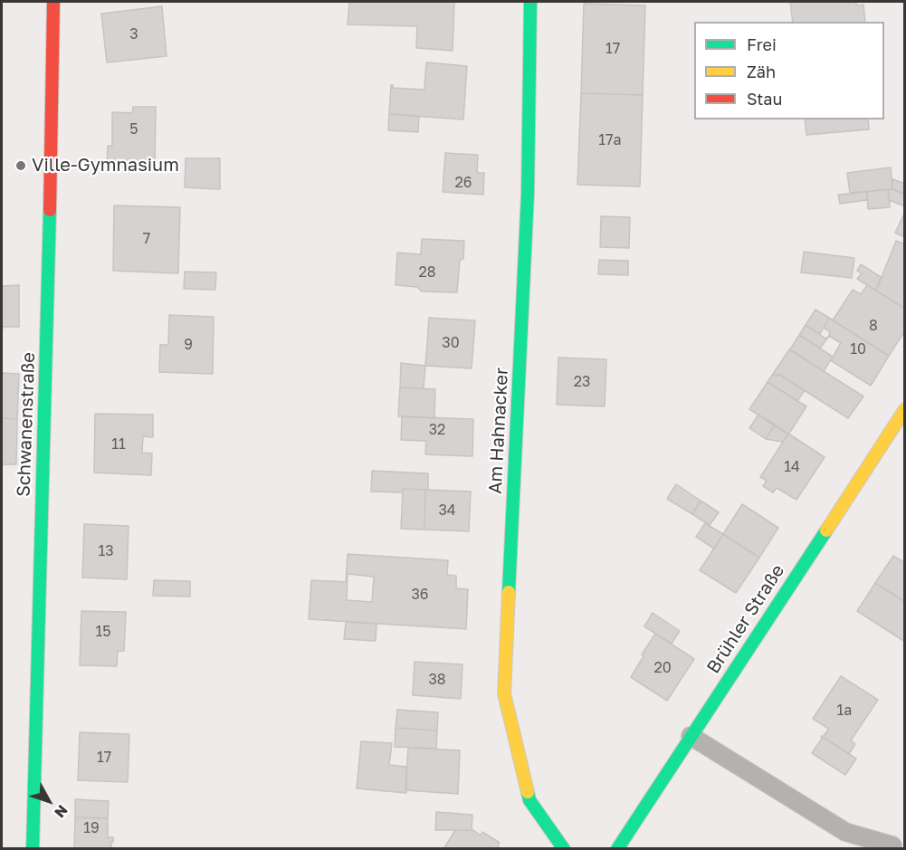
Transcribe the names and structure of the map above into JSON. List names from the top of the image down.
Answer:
{
  "streets": {
    "street": ["Schwanenstraße", "Am Hahnacker", "Brühler Straße"]
  },
  "places": ["Ville-Gymnasium"],
  "house_numbers": [
    "3",
    "17",
    "5",
    "17a",
    "26",
    "7",
    "28",
    "8",
    "30",
    "9",
    "10",
    "23",
    "32",
    "11",
    "14",
    "34",
    "13",
    "36",
    "15",
    "20",
    "38",
    "1a",
    "17",
    "19"
  ],
  "legend": ["Frei", "Zäh", "Stau"],
  "north": "bottom right"
}
